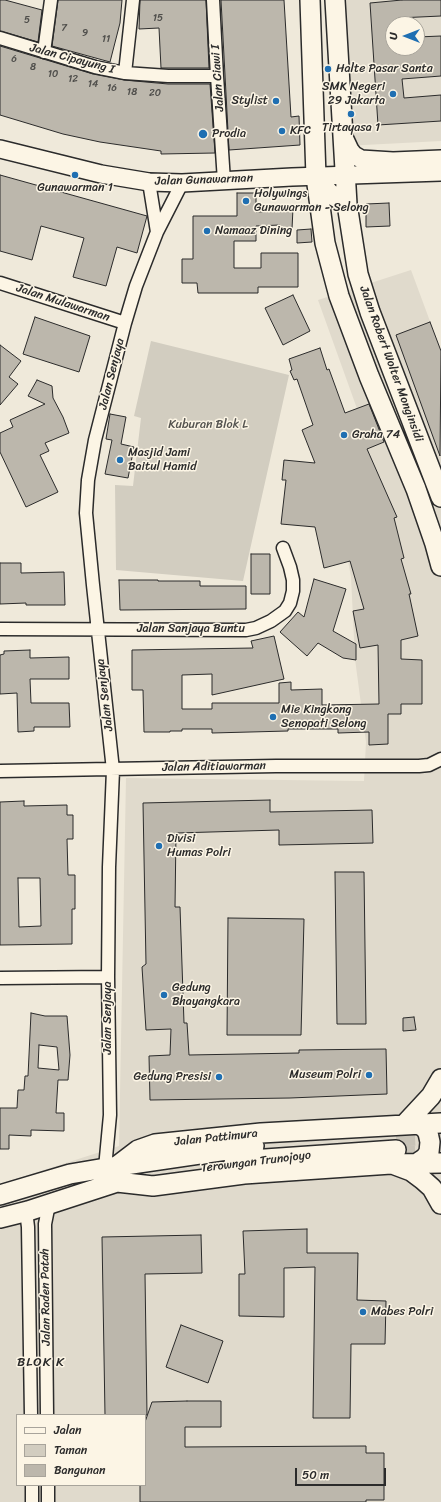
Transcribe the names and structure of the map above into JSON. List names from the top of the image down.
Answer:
{
  "streets": {
    "main road": ["Jalan Gunawarman", "Jalan Robert Wolter Monginsidi", "Jalan Pattimura"],
    "street": [
      "Jalan Cipayung I",
      "Jalan Ciawi I",
      "Jalan Mulawarman",
      "Jalan Senjaya",
      "Jalan Sanjaya Buntu",
      "Jalan Aditiawarman",
      "Jalan Raden Patah"
    ]
  },
  "crossings": [
    ["Jalan Cipayung I", "Jalan Ciawi I"],
    ["Jalan Ciawi I", "Jalan Gunawarman"],
    ["Jalan Gunawarman", "Jalan Robert Wolter Monginsidi"],
    ["Jalan Gunawarman", "Jalan Senjaya"],
    ["Jalan Mulawarman", "Jalan Senjaya"],
    ["Jalan Senjaya", "Jalan Sanjaya Buntu"],
    ["Jalan Senjaya", "Jalan Aditiawarman"],
    ["Jalan Senjaya", "Jalan Pattimura"],
    ["Jalan Pattimura", "Jalan Raden Patah"]
  ],
  "districts": ["BLOK K"],
  "parks": ["Kuburan Blok L"],
  "places": [
    "Halte Pasar Santa",
    "SMK Negeri 29 Jakarta",
    "Stylist",
    "Tirtayasa 1",
    "KFC",
    "Prodia",
    "Gunawarman 1",
    "Holywings Gunawarman - Selong",
    "Namaaz Dining",
    "Graha 74",
    "Masjid Jami Baitul Hamid",
    "Mie Kingkong Senopati Selong",
    "Divisi Humas Polri",
    "Gedung Bhayangkara",
    "Museum Polri",
    "Gedung Presisi",
    "Mabes Polri"
  ],
  "house_numbers": [
    "15",
    "5",
    "7",
    "9",
    "11",
    "6",
    "8",
    "10",
    "12",
    "14",
    "16",
    "18",
    "20"
  ],
  "legend": ["Jalan", "Taman", "Bangunan"],
  "scale_bar": "50 m",
  "north": "left"
}
